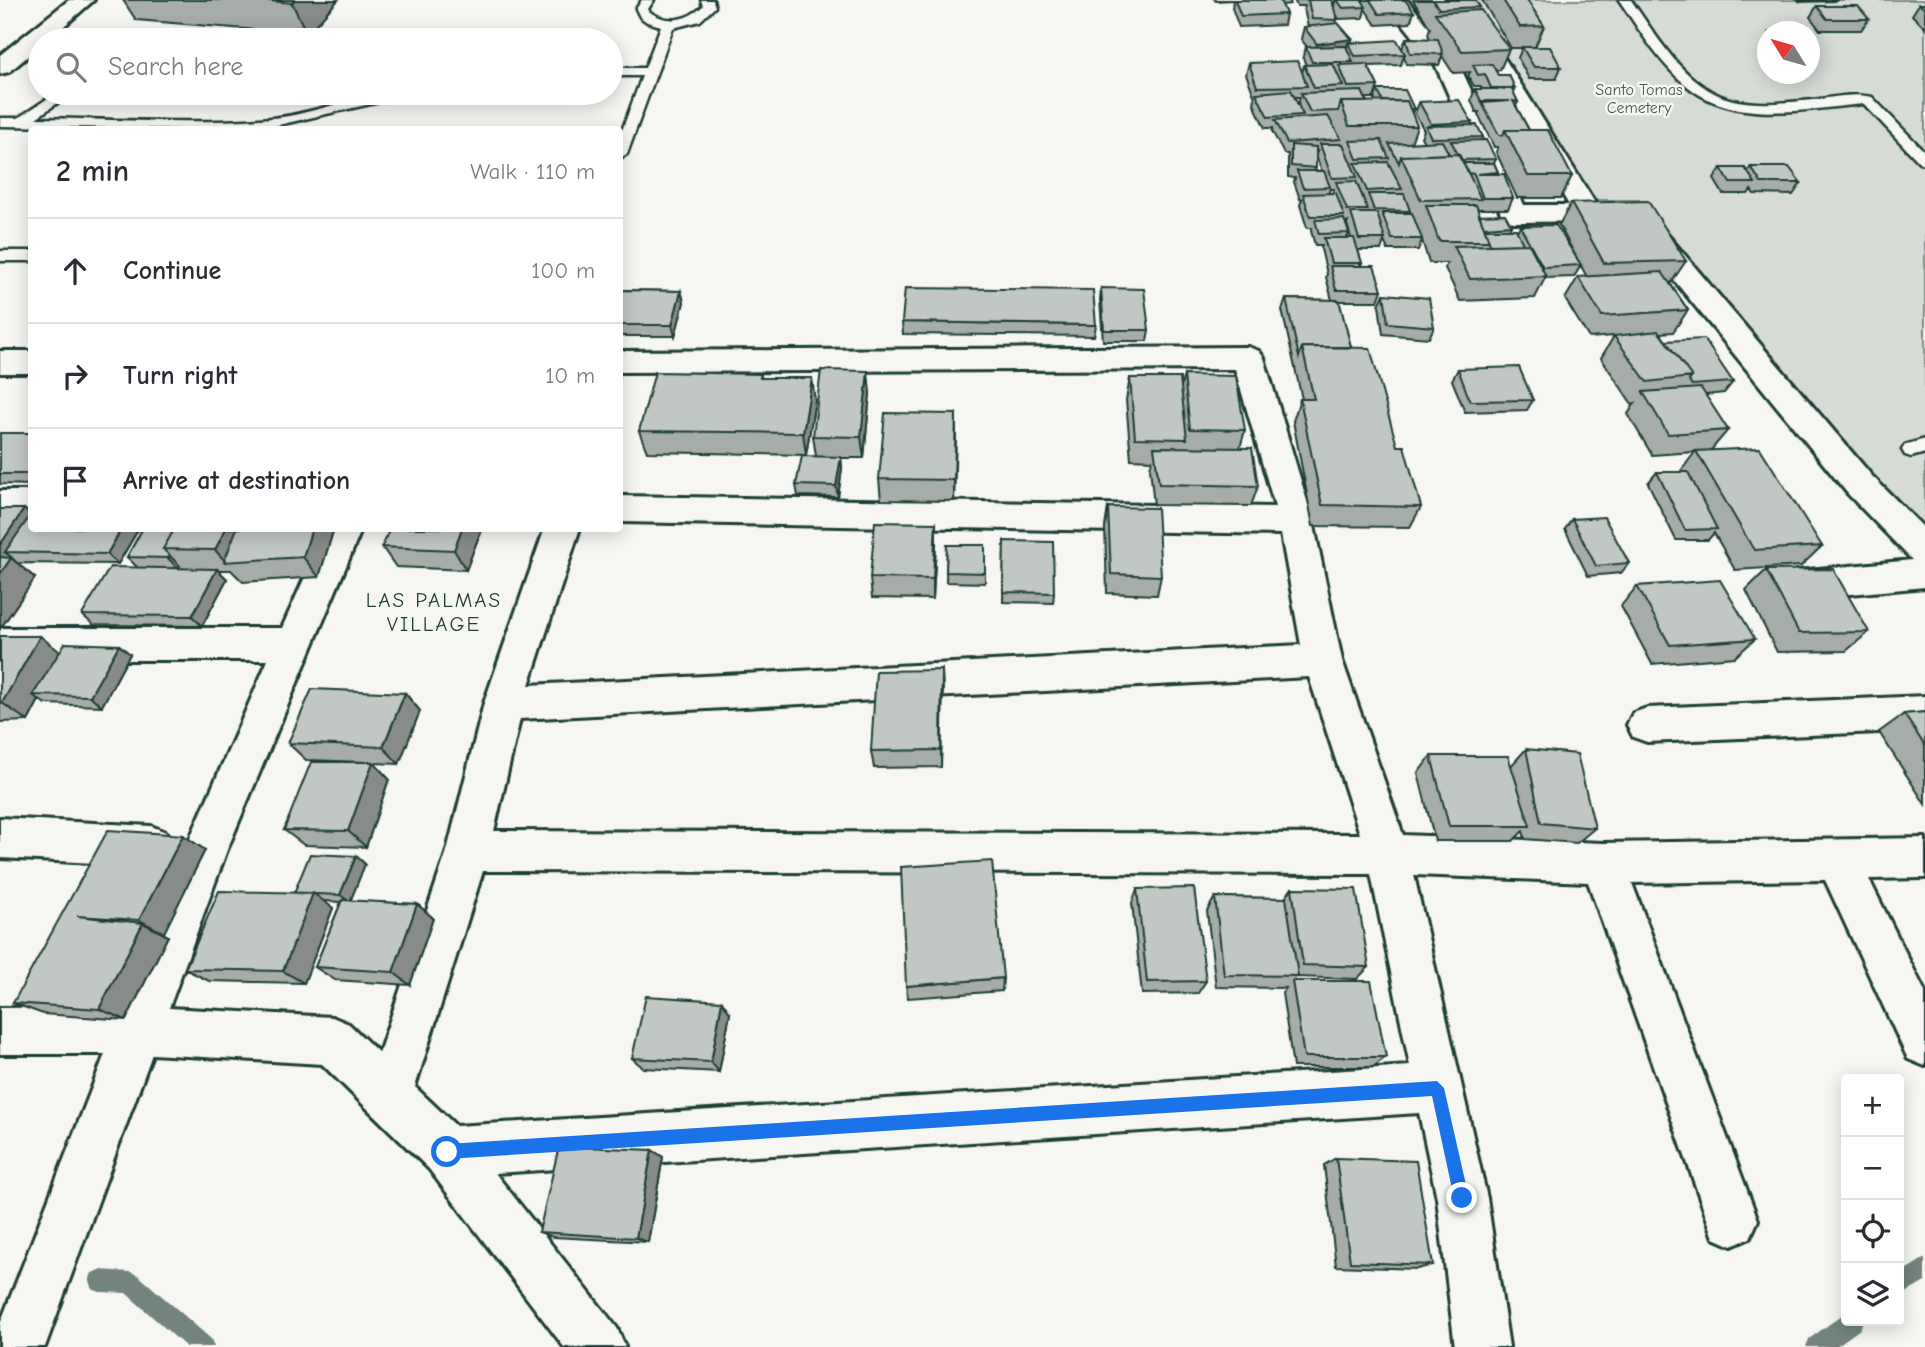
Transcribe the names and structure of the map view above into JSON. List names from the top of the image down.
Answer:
{
  "districts": ["LAS PALMAS VILLAGE"],
  "parks": ["Santo Tomas Cemetery"],
  "north": "top left",
  "page": {
    "search": "Search here",
    "heading": ["2 min", "Walk · 110 m"],
    "list": [
      ["Continue", "100 m"],
      ["Turn right", "10 m"],
      "Arrive at destination"
    ],
    "map_buttons": ["+", "−"]
  }
}
